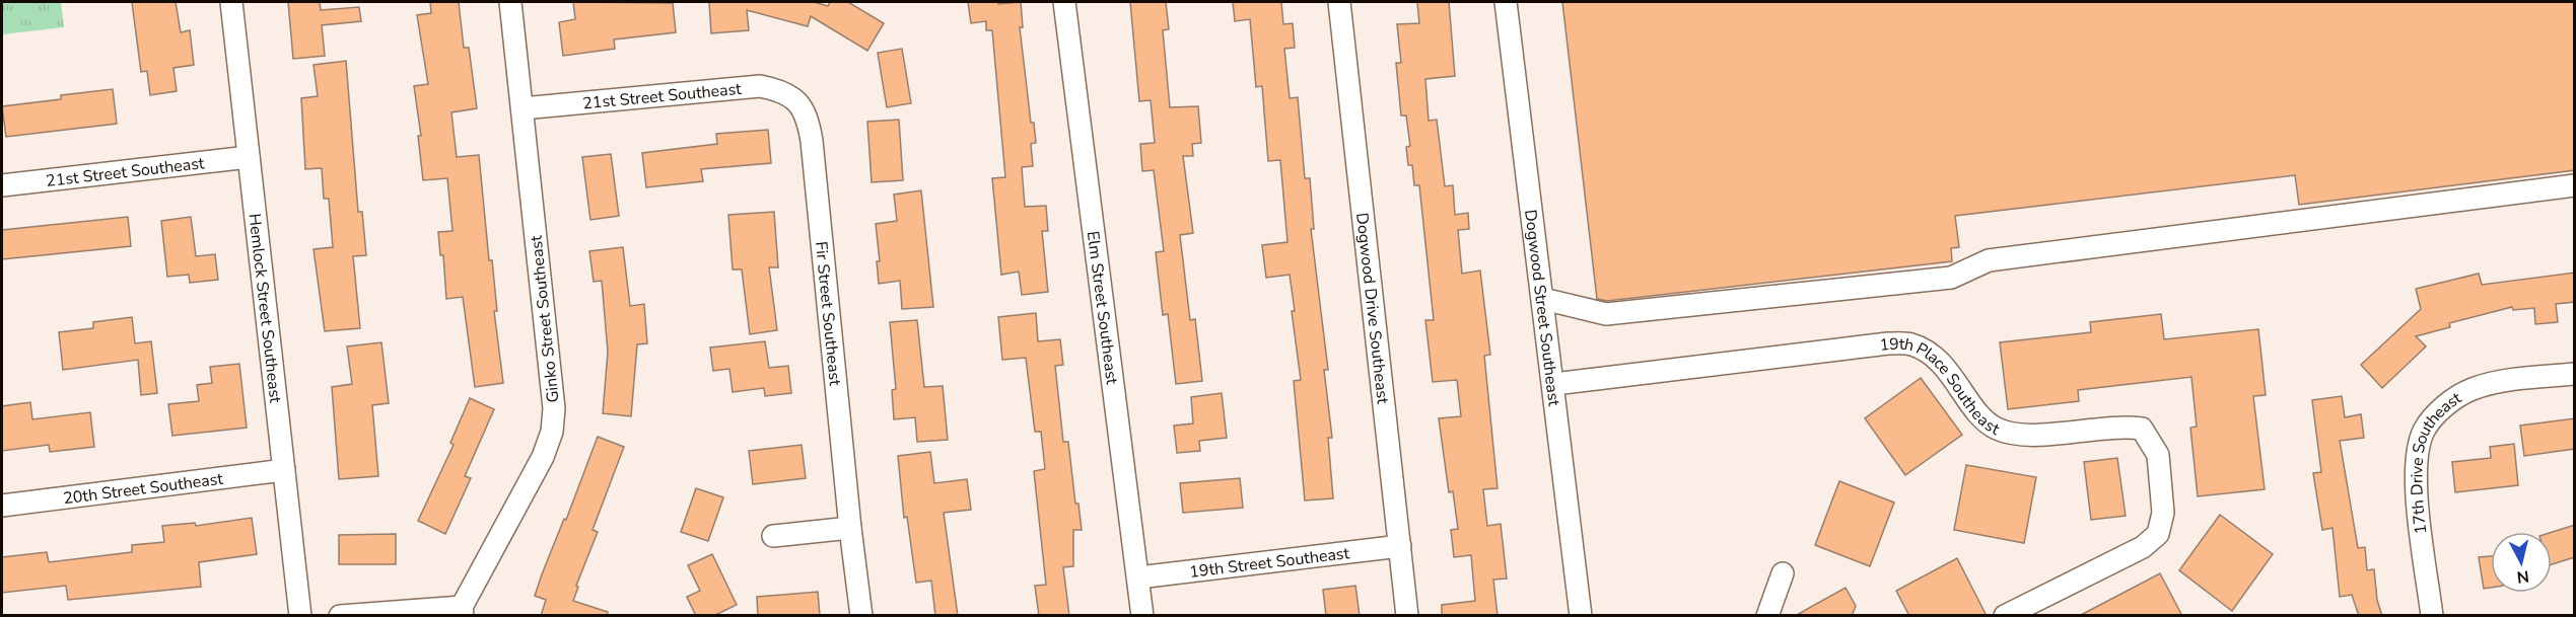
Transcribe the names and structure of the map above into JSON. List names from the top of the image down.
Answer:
{
  "streets": {
    "street": [
      "21st Street Southeast",
      "Elm Street Southeast",
      "Dogwood Drive Southeast",
      "Dogwood Street Southeast",
      "Hemlock Street Southeast",
      "Fir Street Southeast",
      "Ginko Street Southeast",
      "19th Place Southeast",
      "17th Drive Southeast",
      "20th Street Southeast",
      "19th Street Southeast"
    ]
  },
  "crossings": [
    ["21st Street Southeast", "Hemlock Street Southeast"],
    ["21st Street Southeast", "Fir Street Southeast"],
    ["21st Street Southeast", "Ginko Street Southeast"],
    ["Elm Street Southeast", "19th Street Southeast"],
    ["Dogwood Drive Southeast", "19th Street Southeast"],
    ["Dogwood Street Southeast", "19th Place Southeast"],
    ["Hemlock Street Southeast", "20th Street Southeast"]
  ],
  "north": "bottom"
}
